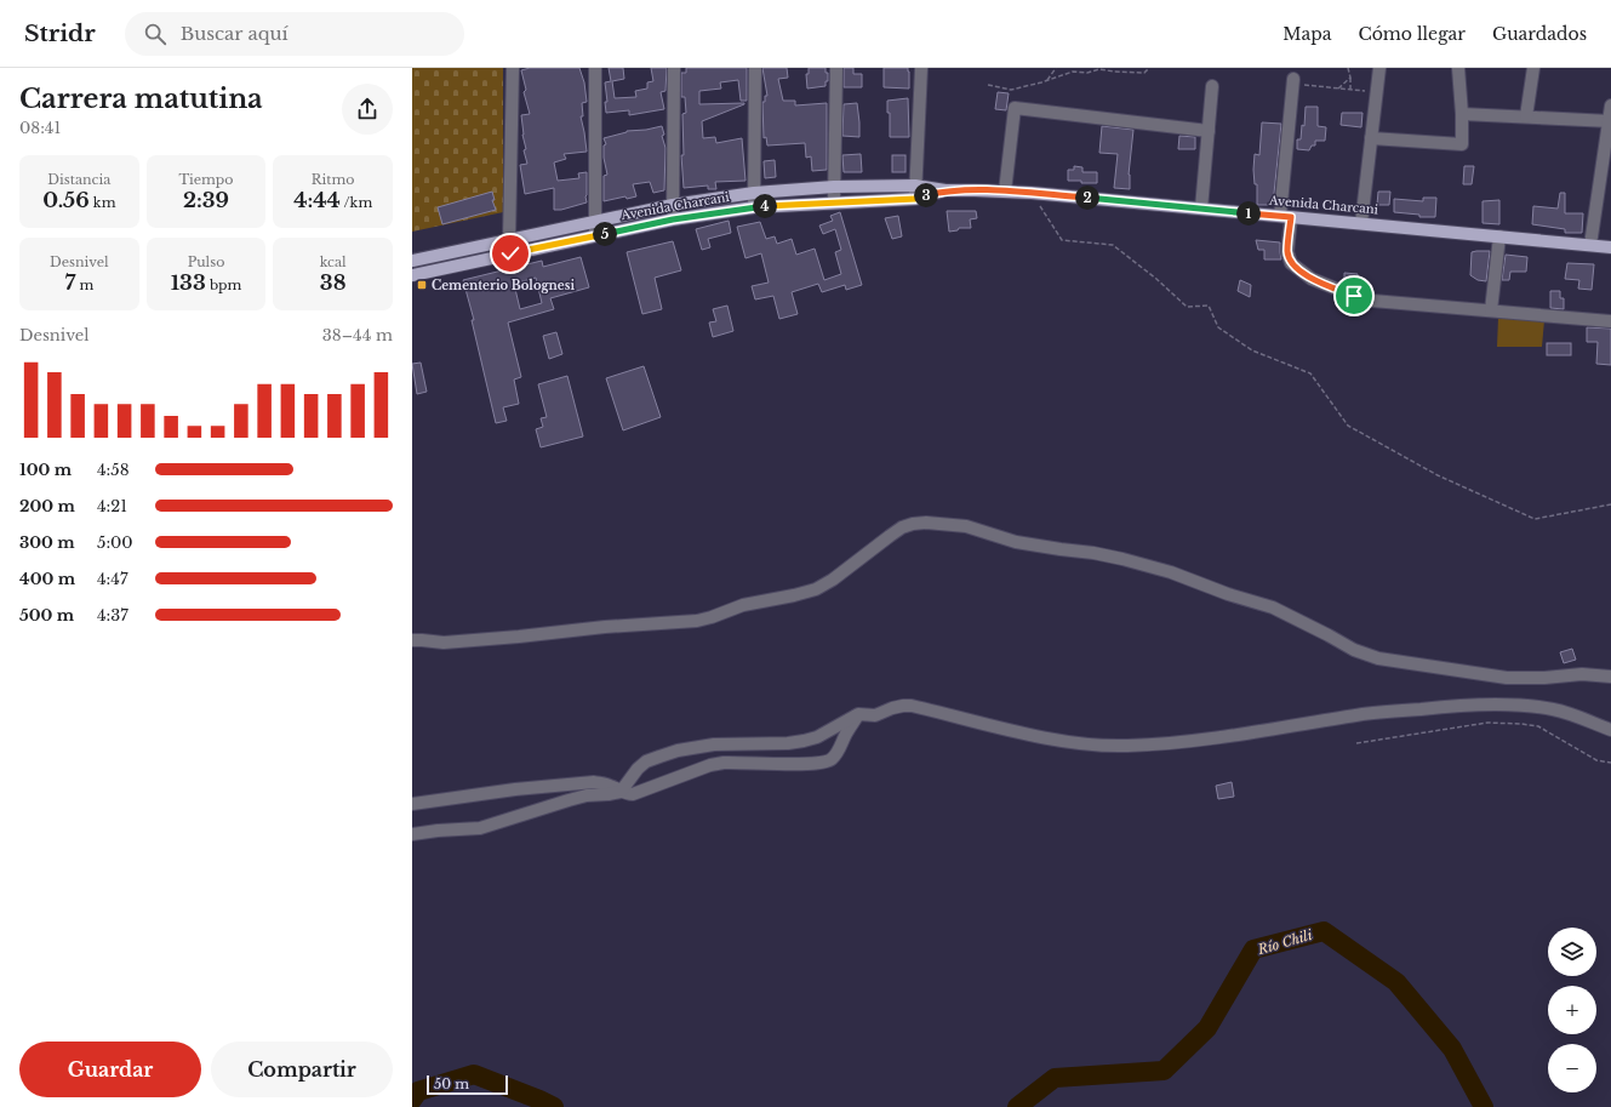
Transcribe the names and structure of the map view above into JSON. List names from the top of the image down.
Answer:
{
  "streets": {
    "main road": ["Avenida Charcani"]
  },
  "water": ["Río Chili"],
  "places": {
    "transit": ["Cementerio Bolognesi"]
  },
  "scale_bar": "50 m",
  "page": {
    "header": "Stridr",
    "search": "Buscar aquí",
    "nav": ["Mapa", "Cómo llegar", "Guardados"],
    "heading": ["Carrera matutina", "08:41"],
    "stats": [
      ["Distancia", "0.56 km"],
      ["Tiempo", "2:39"],
      ["Ritmo", "4:44 /km"],
      ["Desnivel", "7 m"],
      ["Pulso", "133 bpm"],
      ["kcal", "38"]
    ],
    "pins": [
      "3",
      "2",
      "4",
      "1",
      "5"
    ],
    "chart": ["Desnivel", "38–44 m"],
    "list": [
      {
        "name": "100 m",
        "note": "4:58"
      },
      {
        "name": "200 m",
        "note": "4:21"
      },
      {
        "name": "300 m",
        "note": "5:00"
      },
      {
        "name": "400 m",
        "note": "4:47"
      },
      {
        "name": "500 m",
        "note": "4:37"
      }
    ],
    "map_buttons": ["+", "−"],
    "buttons": ["Guardar", "Compartir"],
    "scale": "50 m"
  }
}
